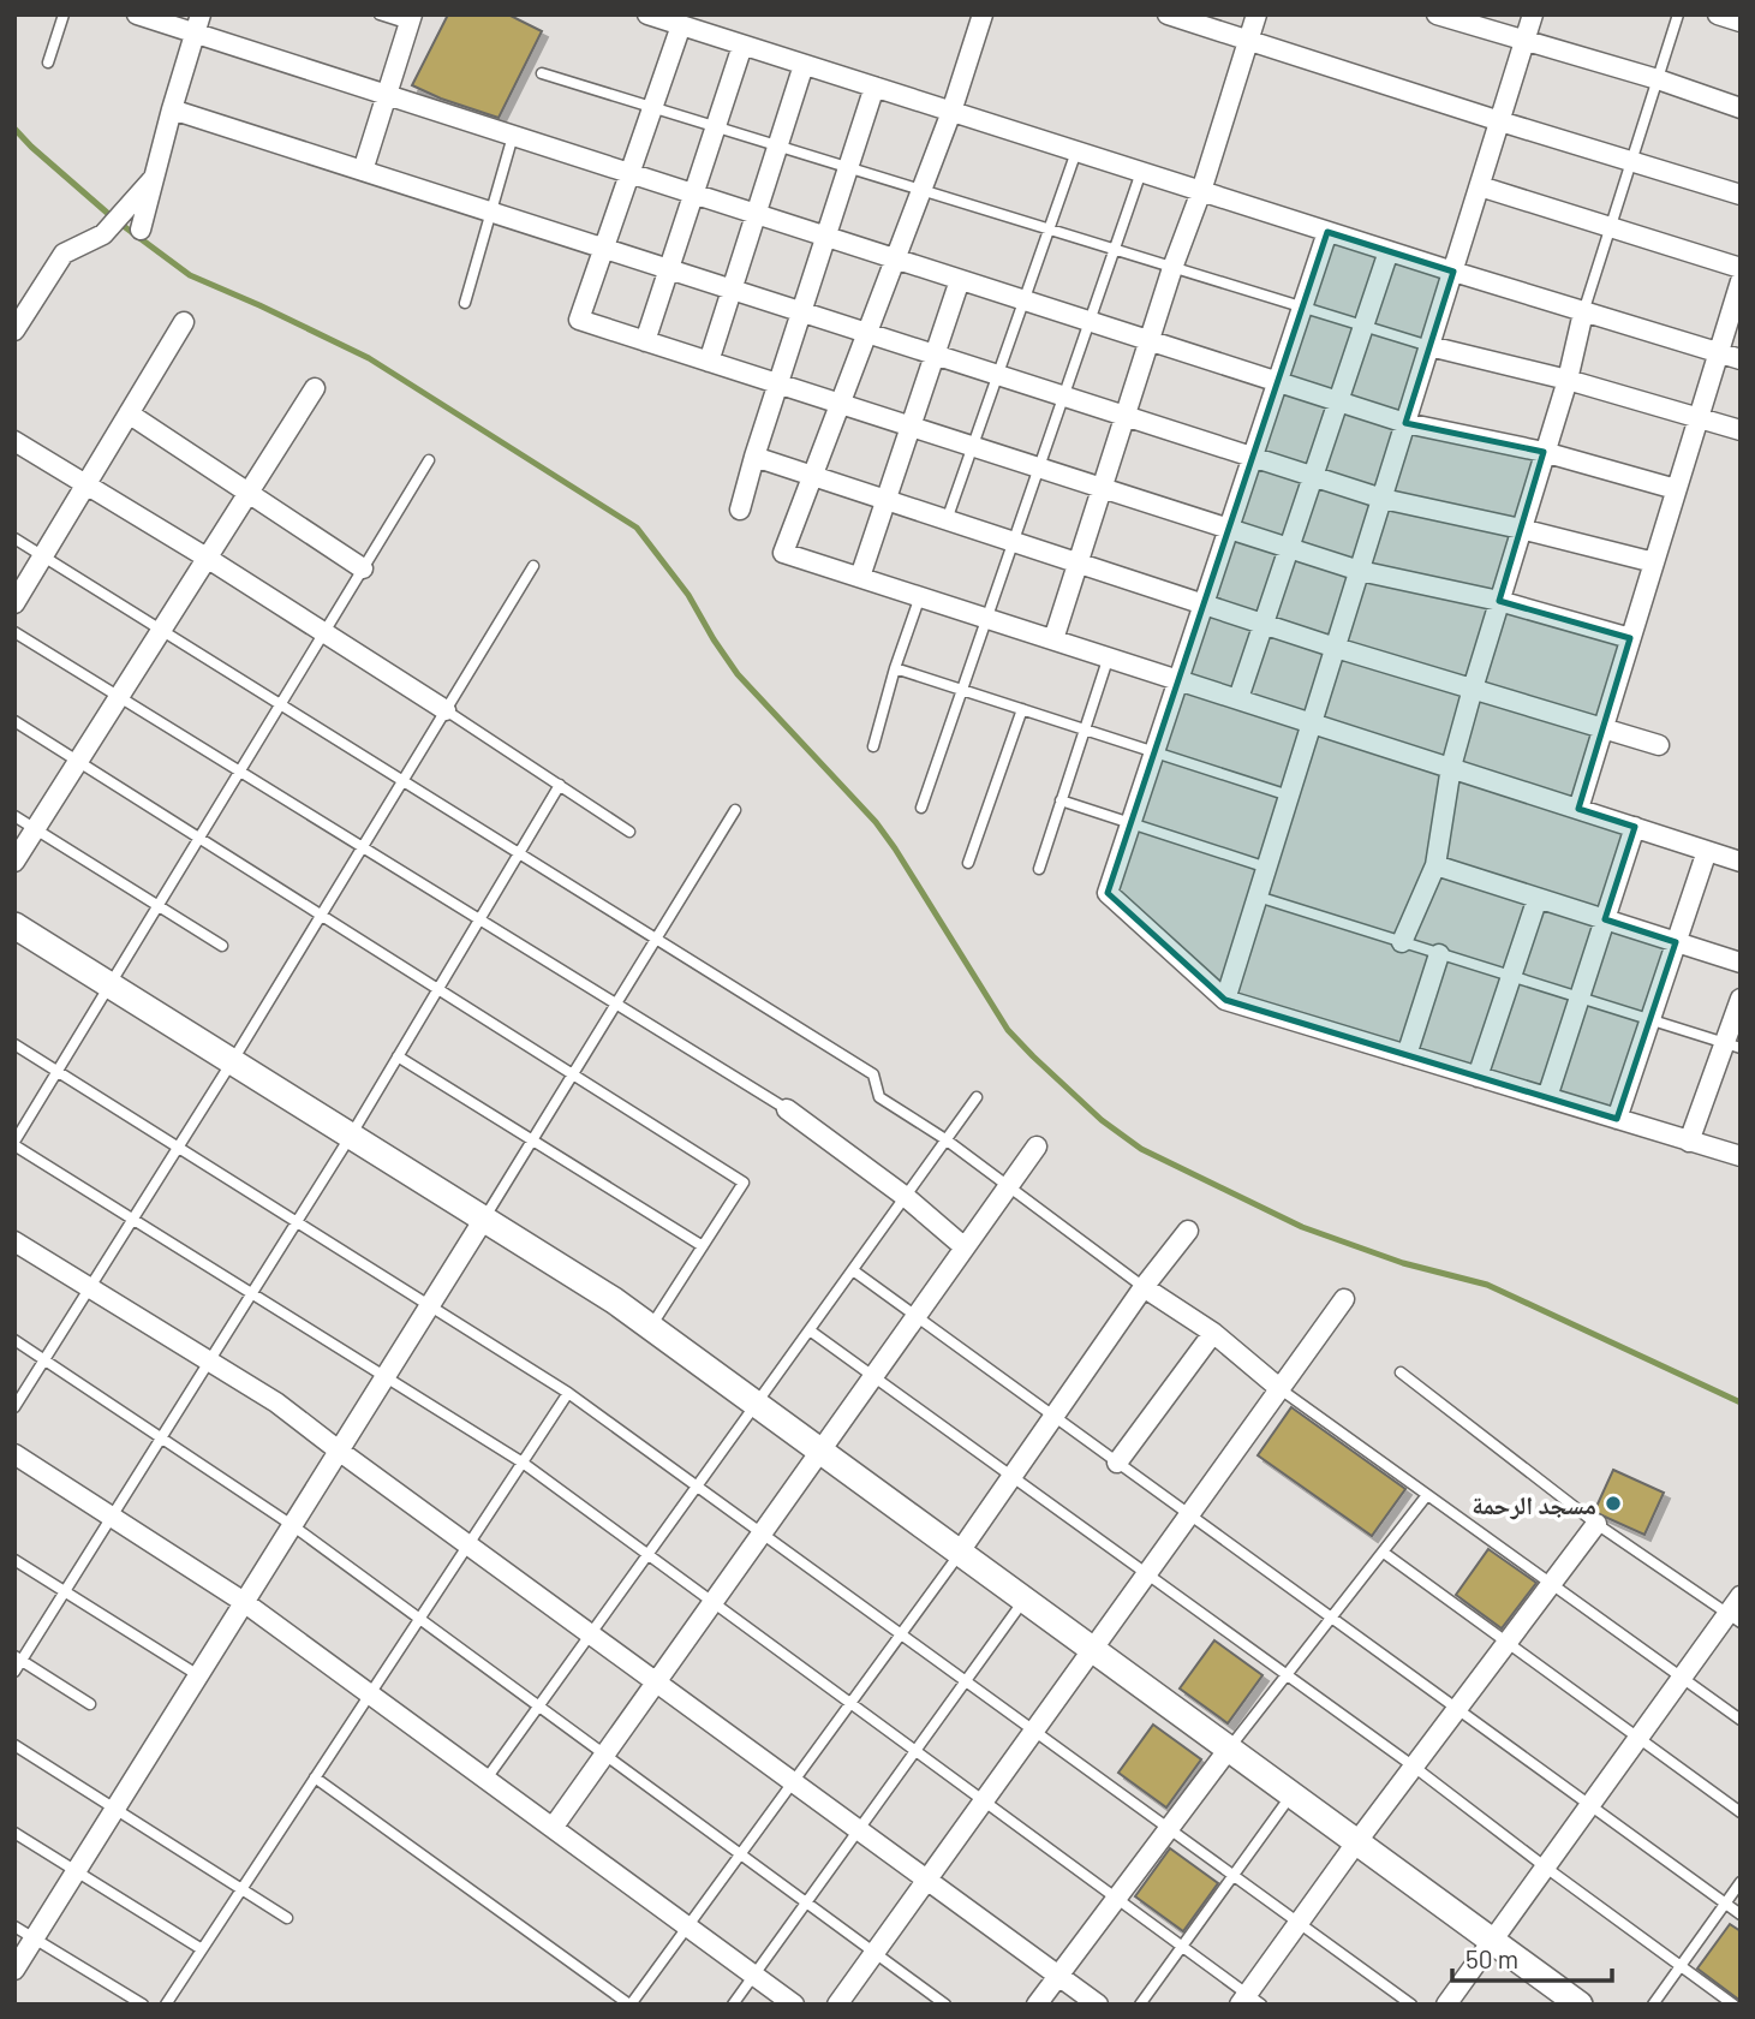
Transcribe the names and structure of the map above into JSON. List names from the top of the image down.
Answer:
{
  "places": ["مسجد الرحمة"],
  "scale_bar": "50 m"
}
